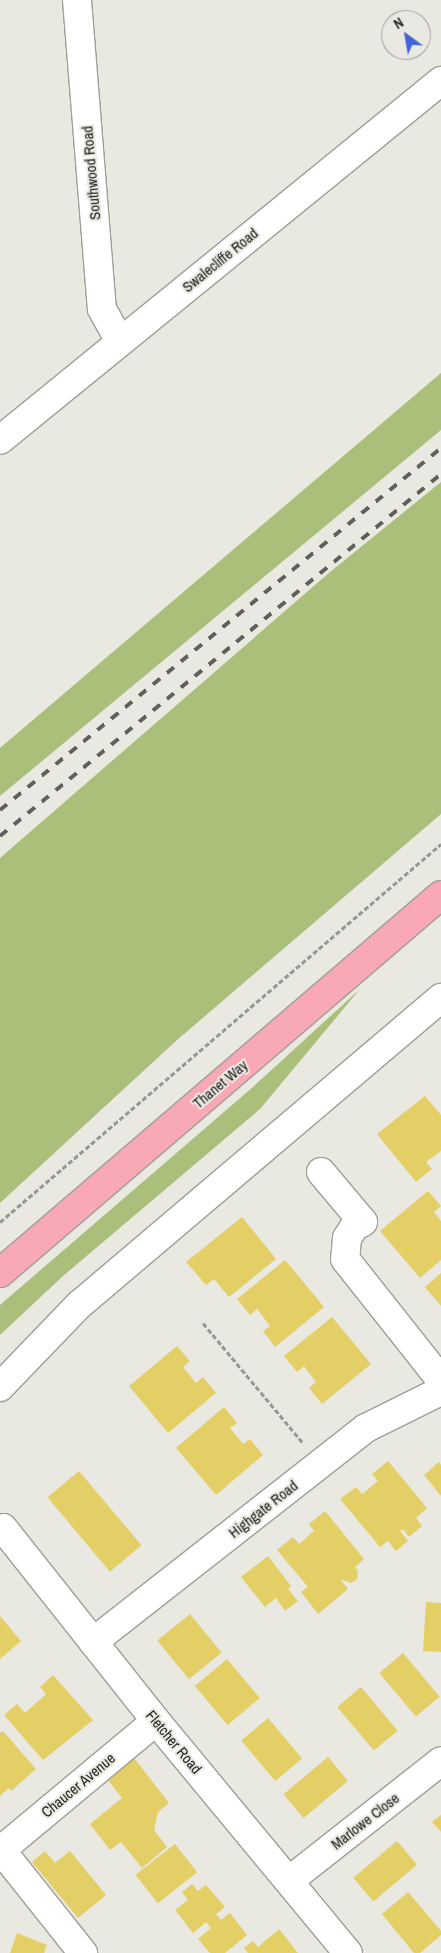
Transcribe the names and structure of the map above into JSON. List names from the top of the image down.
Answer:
{
  "streets": {
    "main road": ["Thanet Way"],
    "street": [
      "Southwood Road",
      "Swalecliffe Road",
      "Highgate Road",
      "Fletcher Road",
      "Chaucer Avenue",
      "Marlowe Close"
    ]
  },
  "crossings": [
    ["Southwood Road", "Swalecliffe Road"],
    ["Highgate Road", "Fletcher Road"],
    ["Fletcher Road", "Chaucer Avenue"],
    ["Fletcher Road", "Marlowe Close"]
  ],
  "north": "top left"
}
